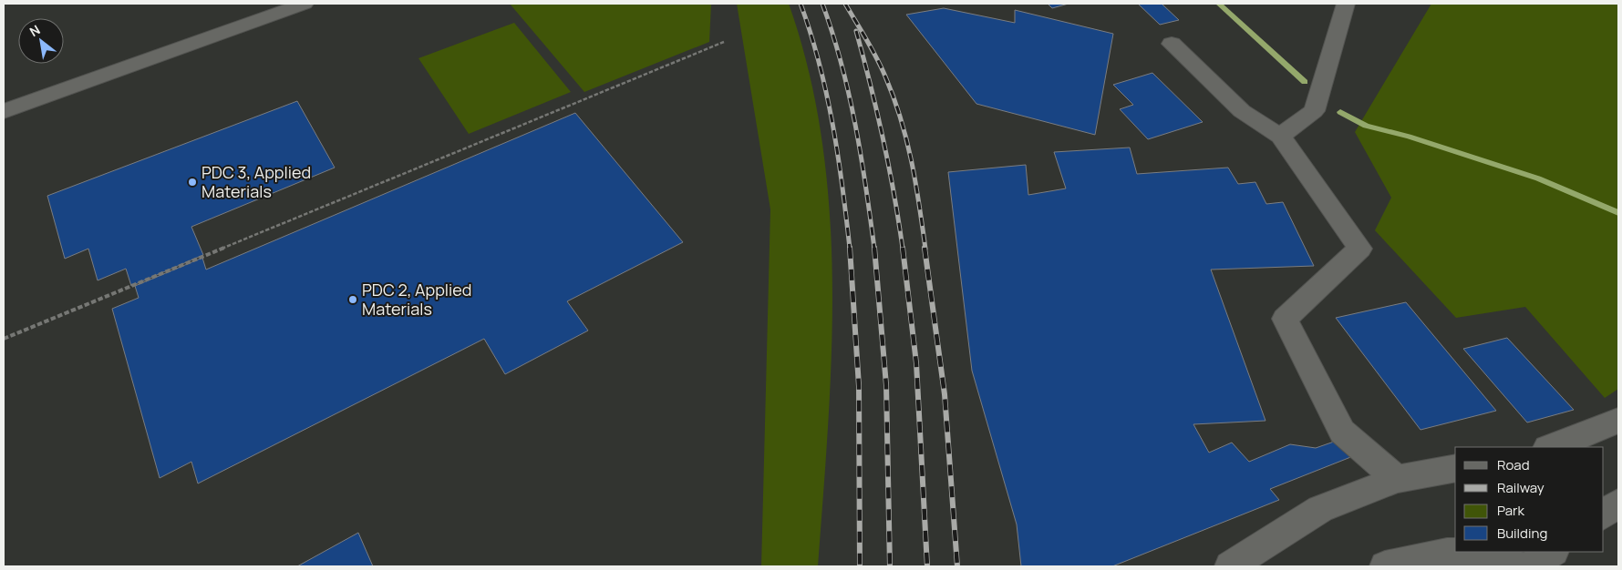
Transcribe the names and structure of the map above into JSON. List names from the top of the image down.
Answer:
{
  "places": ["PDC 3, Applied Materials", "PDC 2, Applied Materials"],
  "legend": [
    "Road",
    "Railway",
    "Park",
    "Building"
  ],
  "north": "top left"
}
